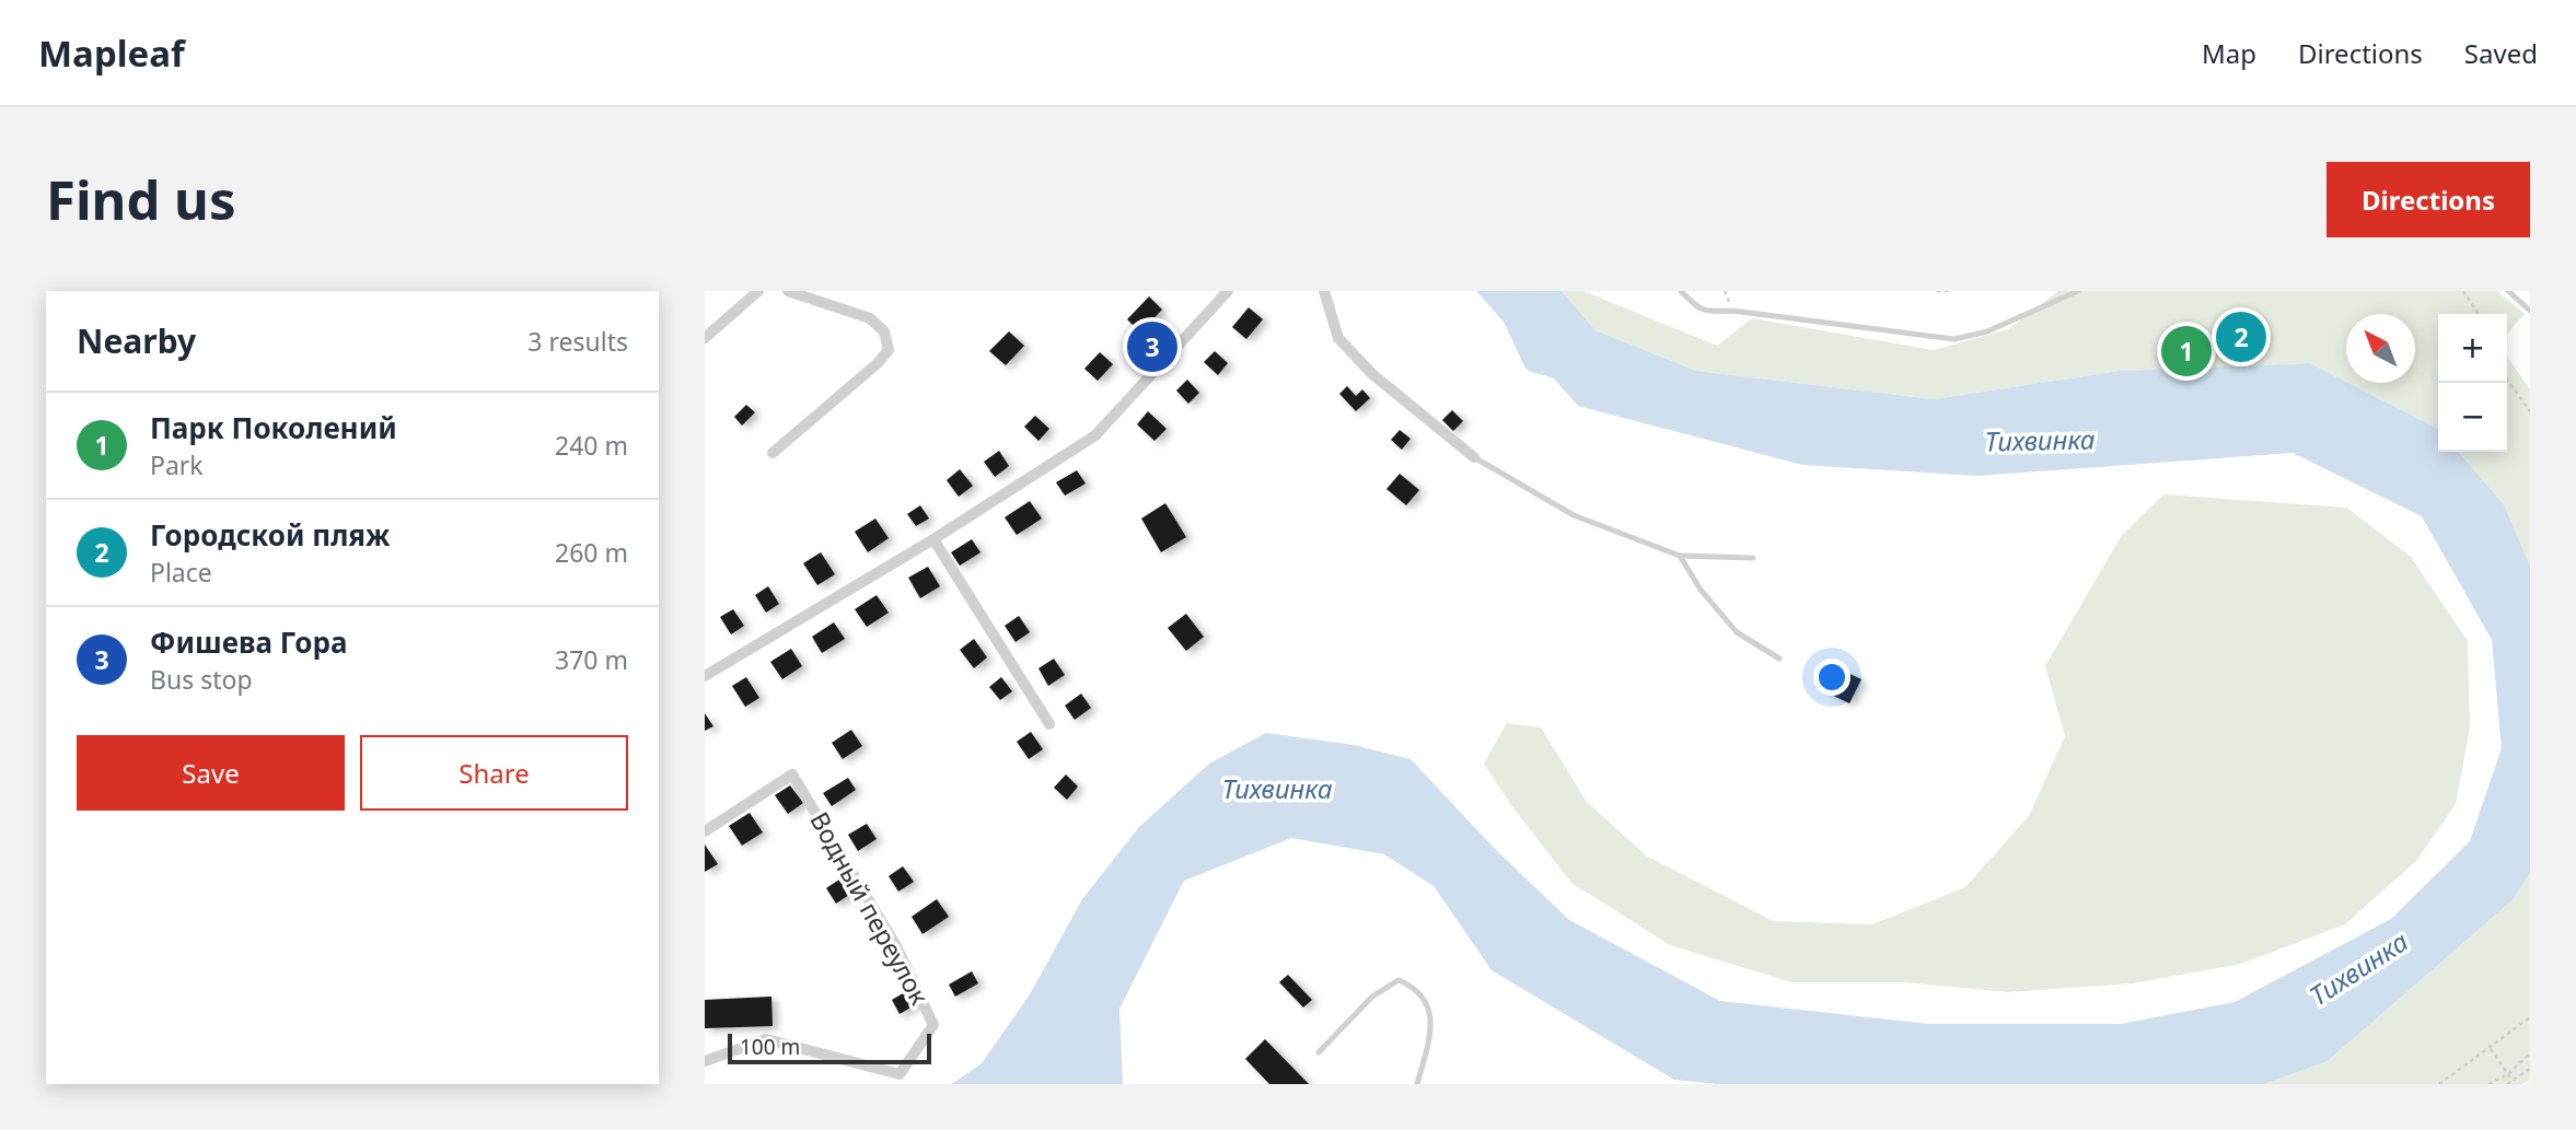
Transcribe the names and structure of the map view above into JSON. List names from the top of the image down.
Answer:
{
  "streets": {
    "street": ["Водный переулок"]
  },
  "water": ["Тихвинка"],
  "scale_bar": "100 m",
  "north": "top left",
  "page": {
    "header": "Mapleaf",
    "nav": ["Map", "Directions", "Saved"],
    "buttons": [
      "Directions",
      ["Save", "Share"]
    ],
    "title": "Find us",
    "heading": ["Nearby", "3 results"],
    "pins": ["2", "3", "1"],
    "map_buttons": ["+", "−"],
    "list": [
      {
        "mark": "1",
        "name": "Парк Поколений",
        "note": "Park",
        "value": "240 m"
      },
      {
        "mark": "2",
        "name": "Городской пляж",
        "note": "Place",
        "value": "260 m"
      },
      {
        "mark": "3",
        "name": "Фишева Гора",
        "note": "Bus stop",
        "value": "370 m"
      }
    ],
    "scale": "100 m"
  }
}
